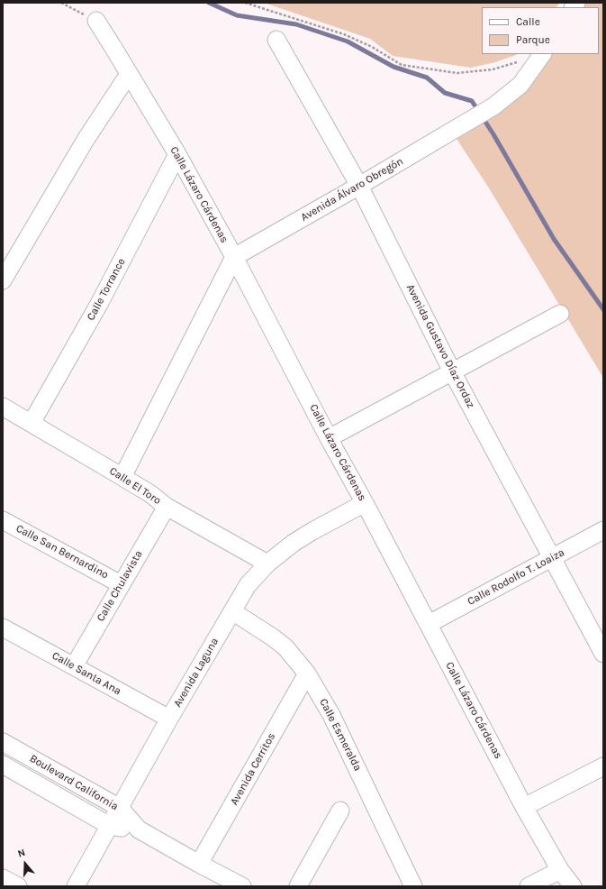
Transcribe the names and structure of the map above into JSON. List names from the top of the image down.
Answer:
{
  "streets": {
    "street": [
      "Avenida Álvaro Obregón",
      "Calle Lázaro Cárdenas",
      "Calle Torrance",
      "Avenida Gustavo Díaz Ordaz",
      "Calle El Toro",
      "Calle San Bernardino",
      "Calle Rodolfo T. Loaiza",
      "Calle Chulavista",
      "Avenida Laguna",
      "Calle Santa Ana",
      "Calle Esmeralda",
      "Avenida Cerritos",
      "Boulevard California"
    ]
  },
  "crossings": [
    ["Avenida Álvaro Obregón", "Calle Lázaro Cárdenas"],
    ["Avenida Álvaro Obregón", "Avenida Gustavo Díaz Ordaz"],
    ["Calle Lázaro Cárdenas", "Calle Torrance"],
    ["Calle Lázaro Cárdenas", "Calle Rodolfo T. Loaiza"],
    ["Calle Lázaro Cárdenas", "Avenida Laguna"],
    ["Calle Torrance", "Calle El Toro"],
    ["Avenida Gustavo Díaz Ordaz", "Calle Rodolfo T. Loaiza"],
    ["Calle El Toro", "Calle Chulavista"],
    ["Calle El Toro", "Avenida Laguna"],
    ["Calle San Bernardino", "Calle Chulavista"],
    ["Calle Chulavista", "Calle Santa Ana"],
    ["Avenida Laguna", "Calle Santa Ana"],
    ["Avenida Laguna", "Calle Esmeralda"],
    ["Avenida Laguna", "Boulevard California"],
    ["Calle Esmeralda", "Avenida Cerritos"],
    ["Avenida Cerritos", "Boulevard California"]
  ],
  "legend": ["Calle", "Parque"],
  "north": "top"
}
